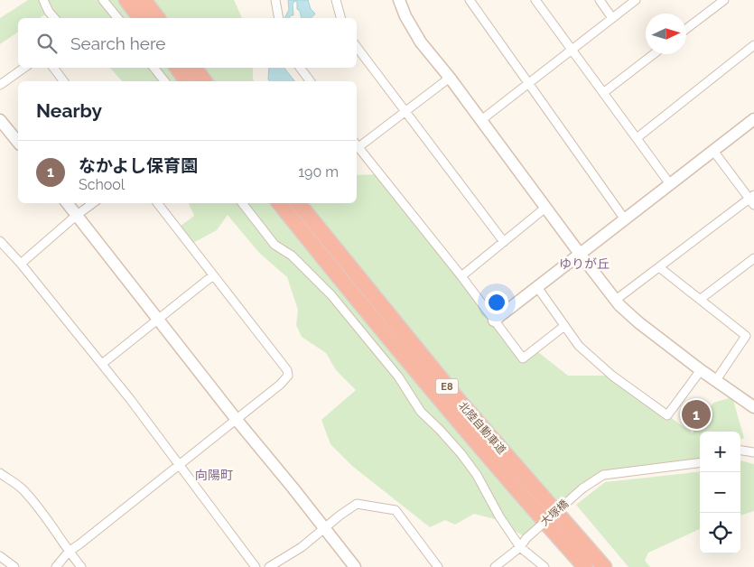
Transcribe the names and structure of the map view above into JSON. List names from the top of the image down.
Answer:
{
  "streets": {
    "highway": ["E8", "北陸自動車道"],
    "street": ["大塚橋"]
  },
  "districts": ["ゆりが丘", "向陽町"],
  "north": "right",
  "page": {
    "search": "Search here",
    "heading": "Nearby",
    "list": [
      {
        "mark": "1",
        "name": "なかよし保育園",
        "note": "School",
        "value": "190 m"
      }
    ],
    "pins": "1",
    "map_buttons": ["+", "−"]
  }
}
